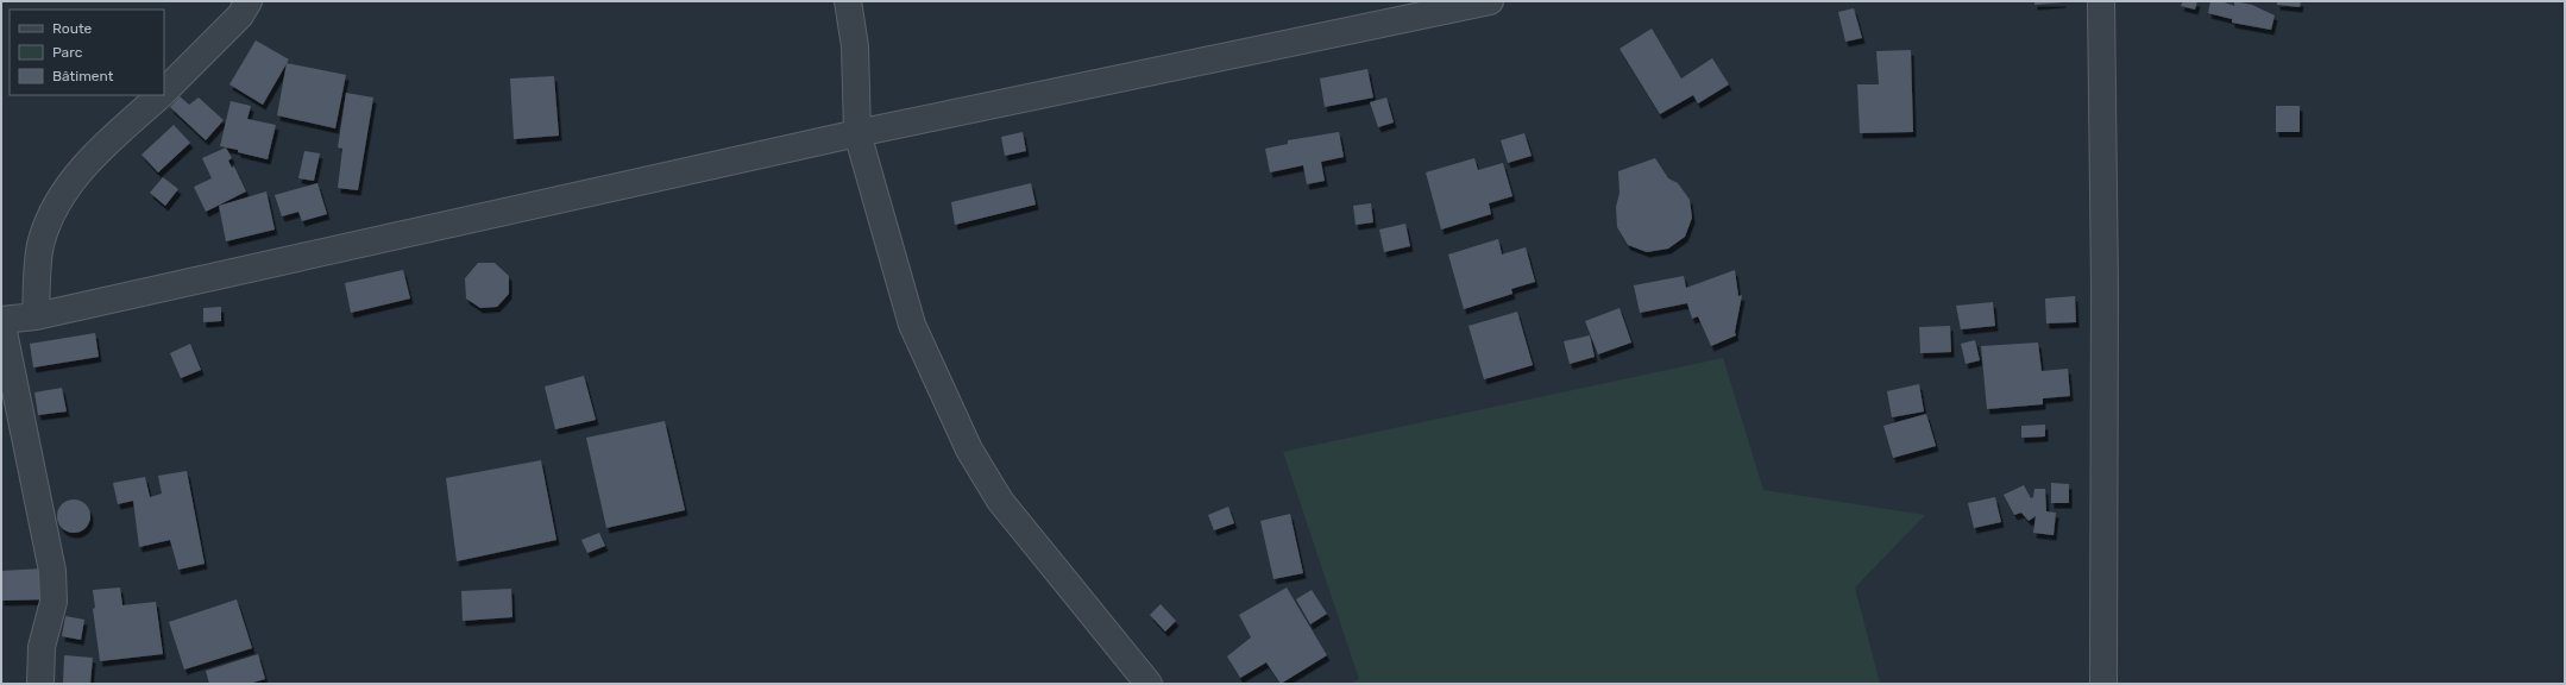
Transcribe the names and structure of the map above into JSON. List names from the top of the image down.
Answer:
{
  "legend": ["Route", "Parc", "Bâtiment"]
}
